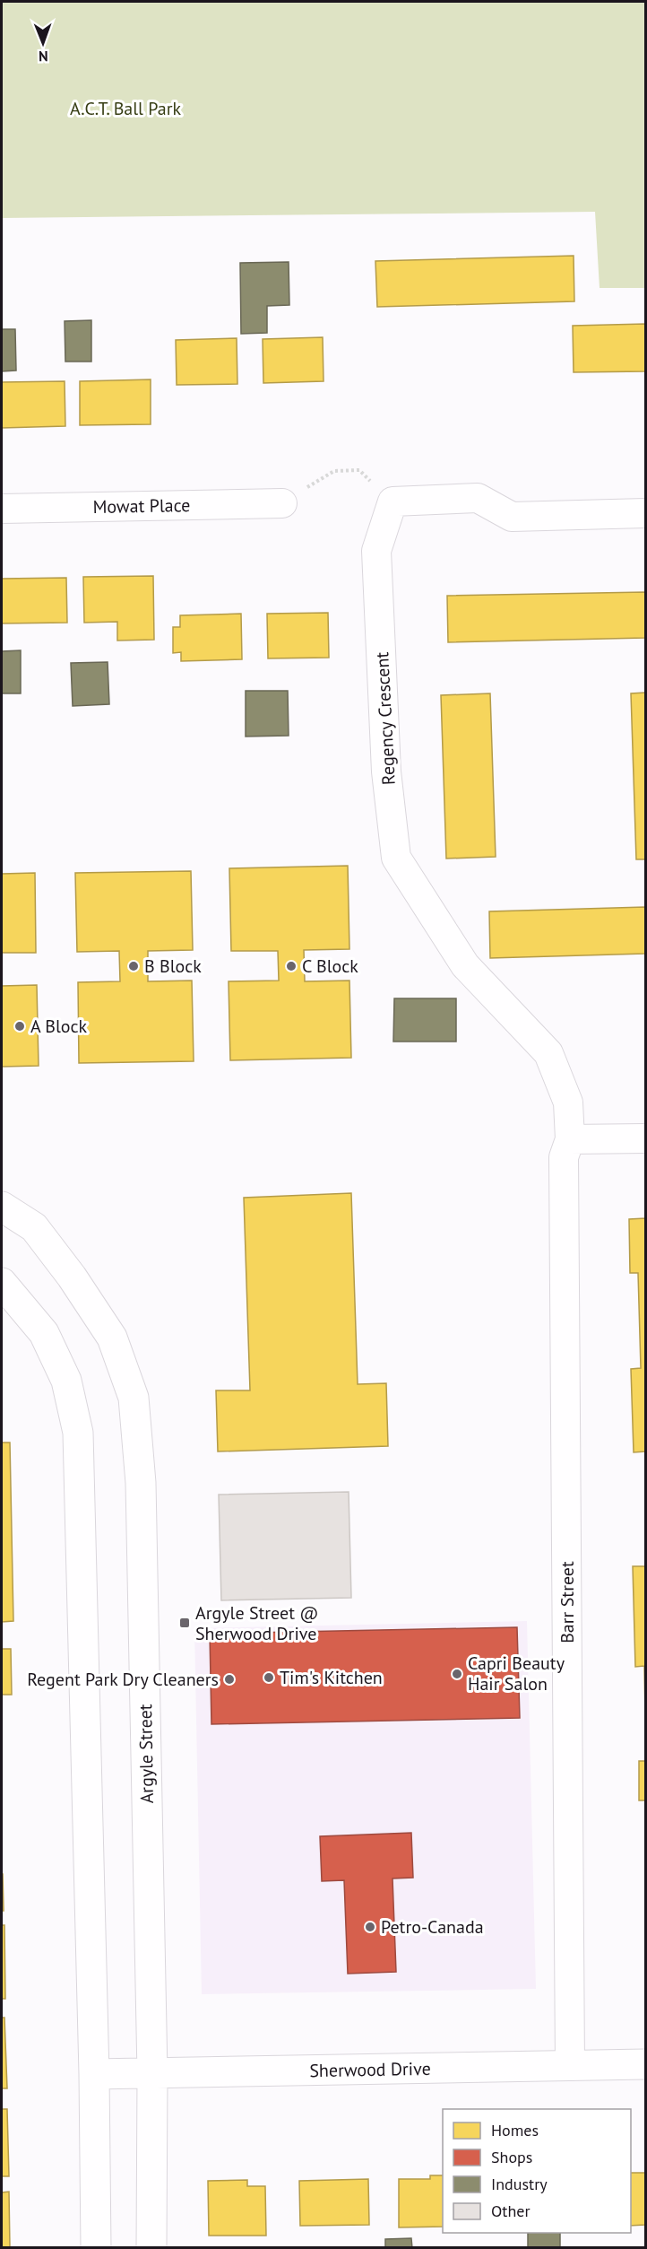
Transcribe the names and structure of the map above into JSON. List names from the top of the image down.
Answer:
{
  "streets": {
    "street": [
      "Mowat Place",
      "Regency Crescent",
      "Barr Street",
      "Argyle Street",
      "Sherwood Drive"
    ]
  },
  "crossings": [
    ["Regency Crescent", "Barr Street"],
    ["Barr Street", "Sherwood Drive"],
    ["Argyle Street", "Sherwood Drive"]
  ],
  "parks": ["A.C.T. Ball Park"],
  "places": {
    "other": [
      "B Block",
      "C Block",
      "A Block",
      "Capri Beauty Hair Salon",
      "Tim's Kitchen",
      "Regent Park Dry Cleaners",
      "Petro-Canada"
    ],
    "transit": ["Argyle Street @ Sherwood Drive"]
  },
  "legend": [
    "Homes",
    "Shops",
    "Industry",
    "Other"
  ],
  "north": "bottom"
}
